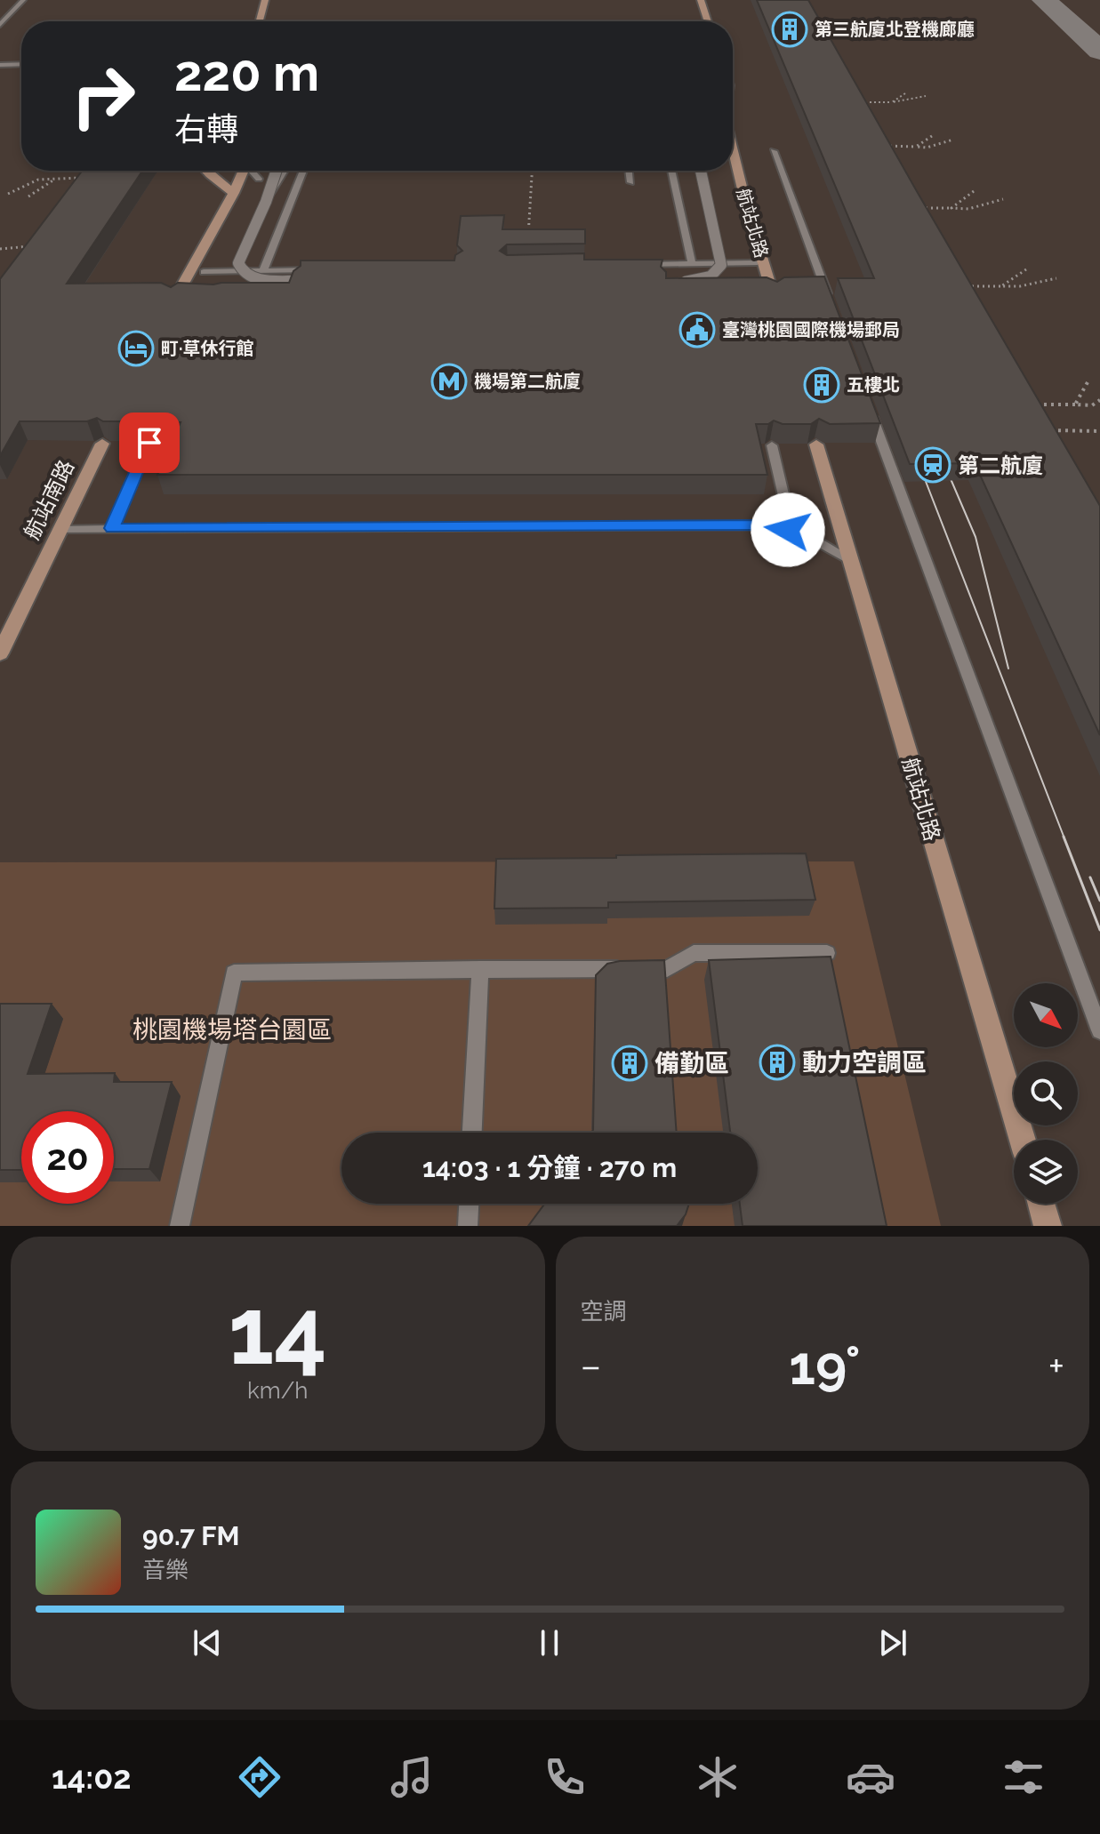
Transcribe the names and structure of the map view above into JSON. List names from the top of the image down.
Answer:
{
  "streets": {
    "street": ["航站北路", "航站南路"]
  },
  "parks": ["桃園機場塔台園區"],
  "places": {
    "building": [
      "第三航廈北登機廊廳",
      "五樓北",
      "動力空調區",
      "備勤區"
    ],
    "public building": ["臺灣桃園國際機場郵局"],
    "hotel": ["町·草休行館"],
    "metro station": ["機場第二航廈"],
    "station": ["第二航廈"]
  },
  "north": "bottom right",
  "page": {
    "turn": ["220 m", "右轉"],
    "limit": "20",
    "trip": "14:03 · 1 分鐘 · 270 m",
    "tile": [
      ["14", "km/h"],
      "空調"
    ],
    "heat": ["−", "19°", "+"],
    "song": ["90.7 FM", "音樂"],
    "tabs": "14:02"
  }
}
